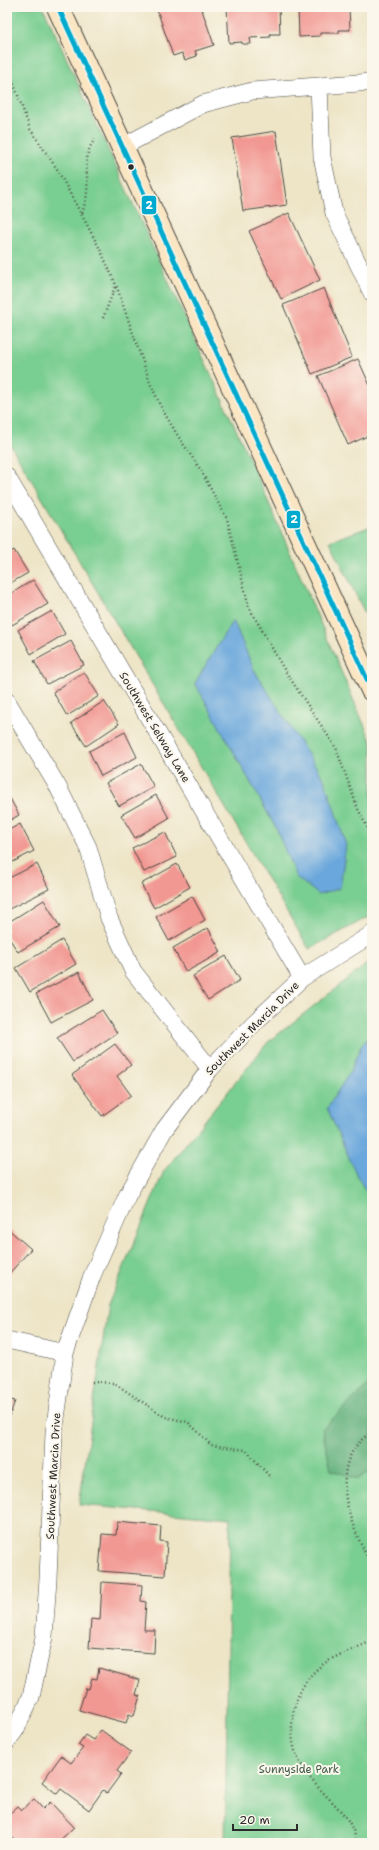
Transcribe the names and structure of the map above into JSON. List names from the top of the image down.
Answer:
{
  "streets": {
    "street": ["Southwest Selway Lane", "Southwest Marcia Drive"]
  },
  "crossings": [
    ["Southwest Selway Lane", "Southwest Marcia Drive"]
  ],
  "parks": ["Sunnyside Park"],
  "lines": ["transit line 2"],
  "scale_bar": "20 m"
}
